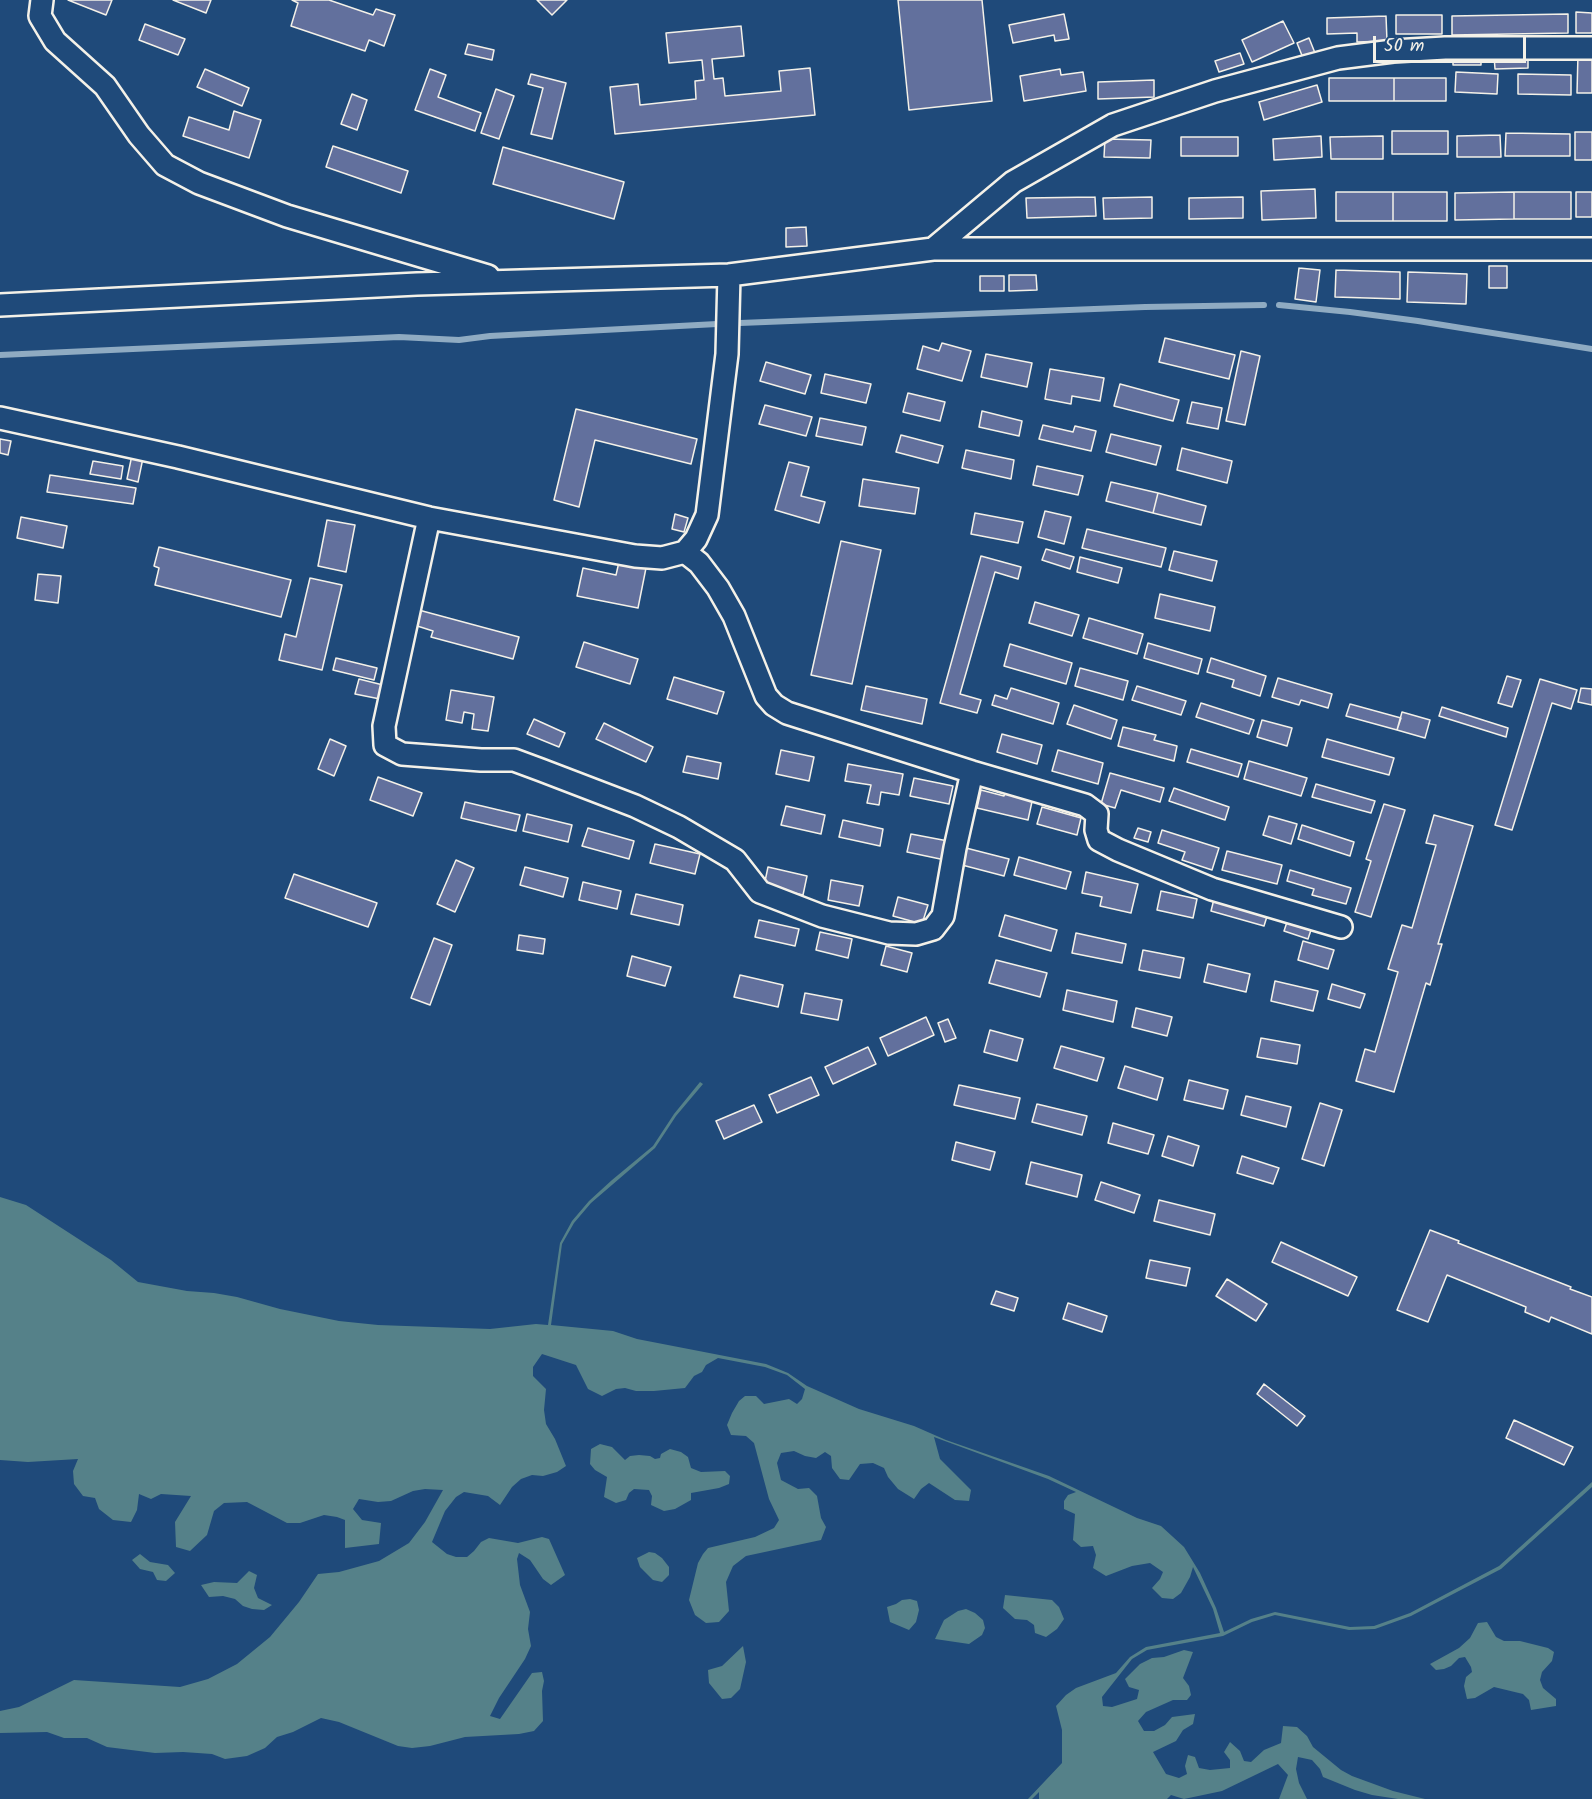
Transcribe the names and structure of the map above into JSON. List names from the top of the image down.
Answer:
{
  "scale_bar": "50 m"
}
